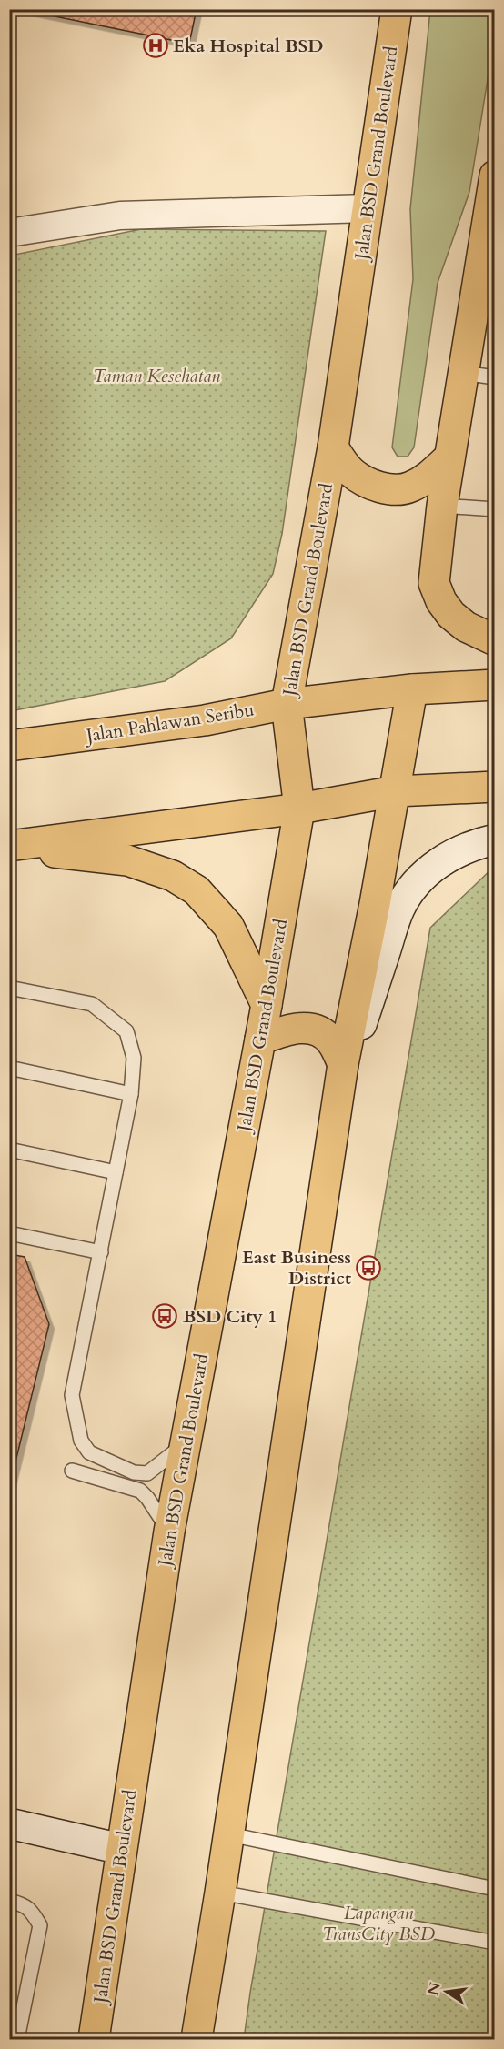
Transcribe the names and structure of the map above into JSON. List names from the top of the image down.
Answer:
{
  "streets": {
    "main road": ["Jalan BSD Grand Boulevard", "Jalan Pahlawan Seribu"]
  },
  "crossings": [
    ["Jalan BSD Grand Boulevard", "Jalan Pahlawan Seribu"]
  ],
  "parks": ["Taman Kesehatan", "Lapangan TransCity BSD"],
  "places": {
    "hospital": ["Eka Hospital BSD"],
    "bus stop": ["East Business District", "BSD City 1"]
  },
  "north": "left"
}
